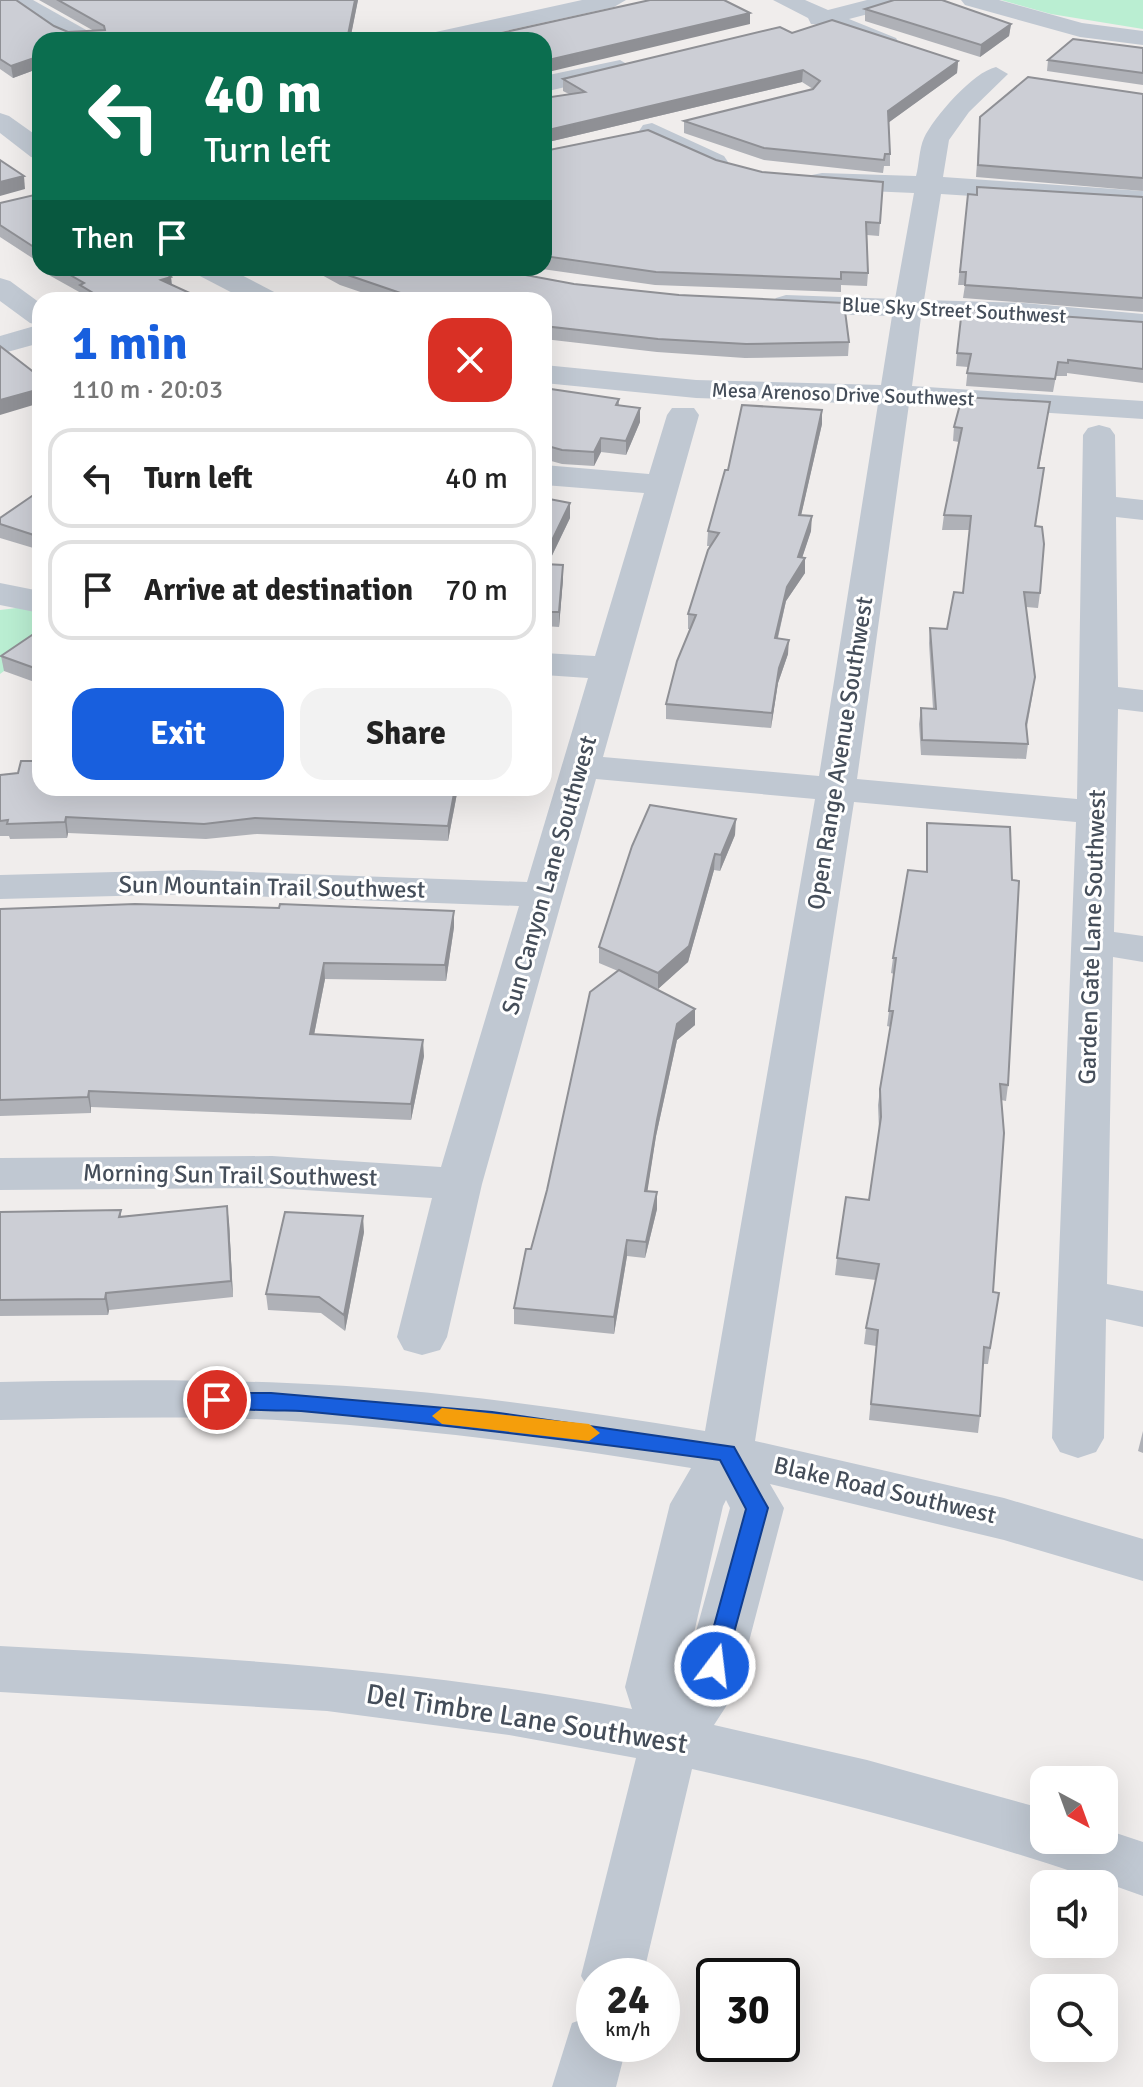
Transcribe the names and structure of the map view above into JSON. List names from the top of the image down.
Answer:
{
  "streets": {
    "street": [
      "Blue Sky Street Southwest",
      "Mesa Arenoso Drive Southwest",
      "Open Range Avenue Southwest",
      "Sun Canyon Lane Southwest",
      "Sun Mountain Trail Southwest",
      "Garden Gate Lane Southwest",
      "Morning Sun Trail Southwest",
      "Blake Road Southwest",
      "Del Timbre Lane Southwest"
    ]
  },
  "crossings": [
    ["Blue Sky Street Southwest", "Open Range Avenue Southwest"],
    ["Mesa Arenoso Drive Southwest", "Open Range Avenue Southwest"],
    ["Open Range Avenue Southwest", "Blake Road Southwest"],
    ["Sun Canyon Lane Southwest", "Sun Mountain Trail Southwest"],
    ["Sun Canyon Lane Southwest", "Morning Sun Trail Southwest"]
  ],
  "north": "bottom right",
  "page": {
    "turn": ["40 m", "Turn left"],
    "then": "Then",
    "heading": ["1 min", "110 m · 20:03"],
    "list": [
      {
        "name": "Turn left",
        "value": "40 m"
      },
      {
        "name": "Arrive at destination",
        "value": "70 m"
      }
    ],
    "buttons": ["Exit", "Share"],
    "speed": "24 km/h",
    "limit": "30"
  }
}
